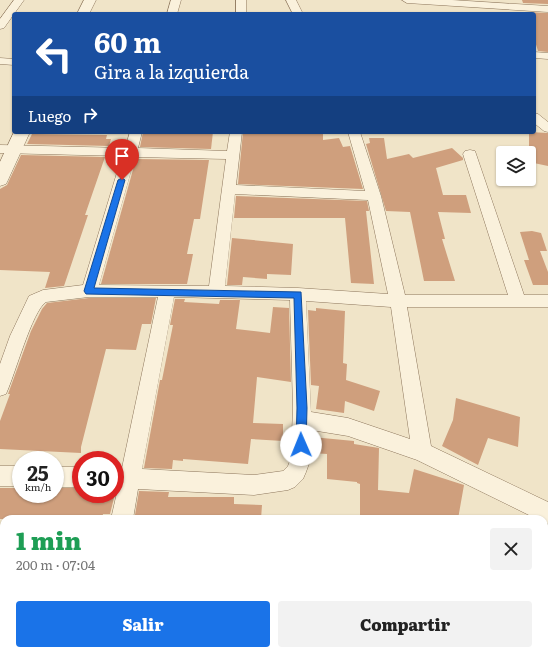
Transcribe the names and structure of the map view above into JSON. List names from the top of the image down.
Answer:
{
  "page": {
    "turn": ["60 m", "Gira a la izquierda"],
    "then": "Luego",
    "speed": "25 km/h",
    "limit": "30",
    "heading": ["1 min", "200 m · 07:04"],
    "buttons": ["Salir", "Compartir"]
  }
}
